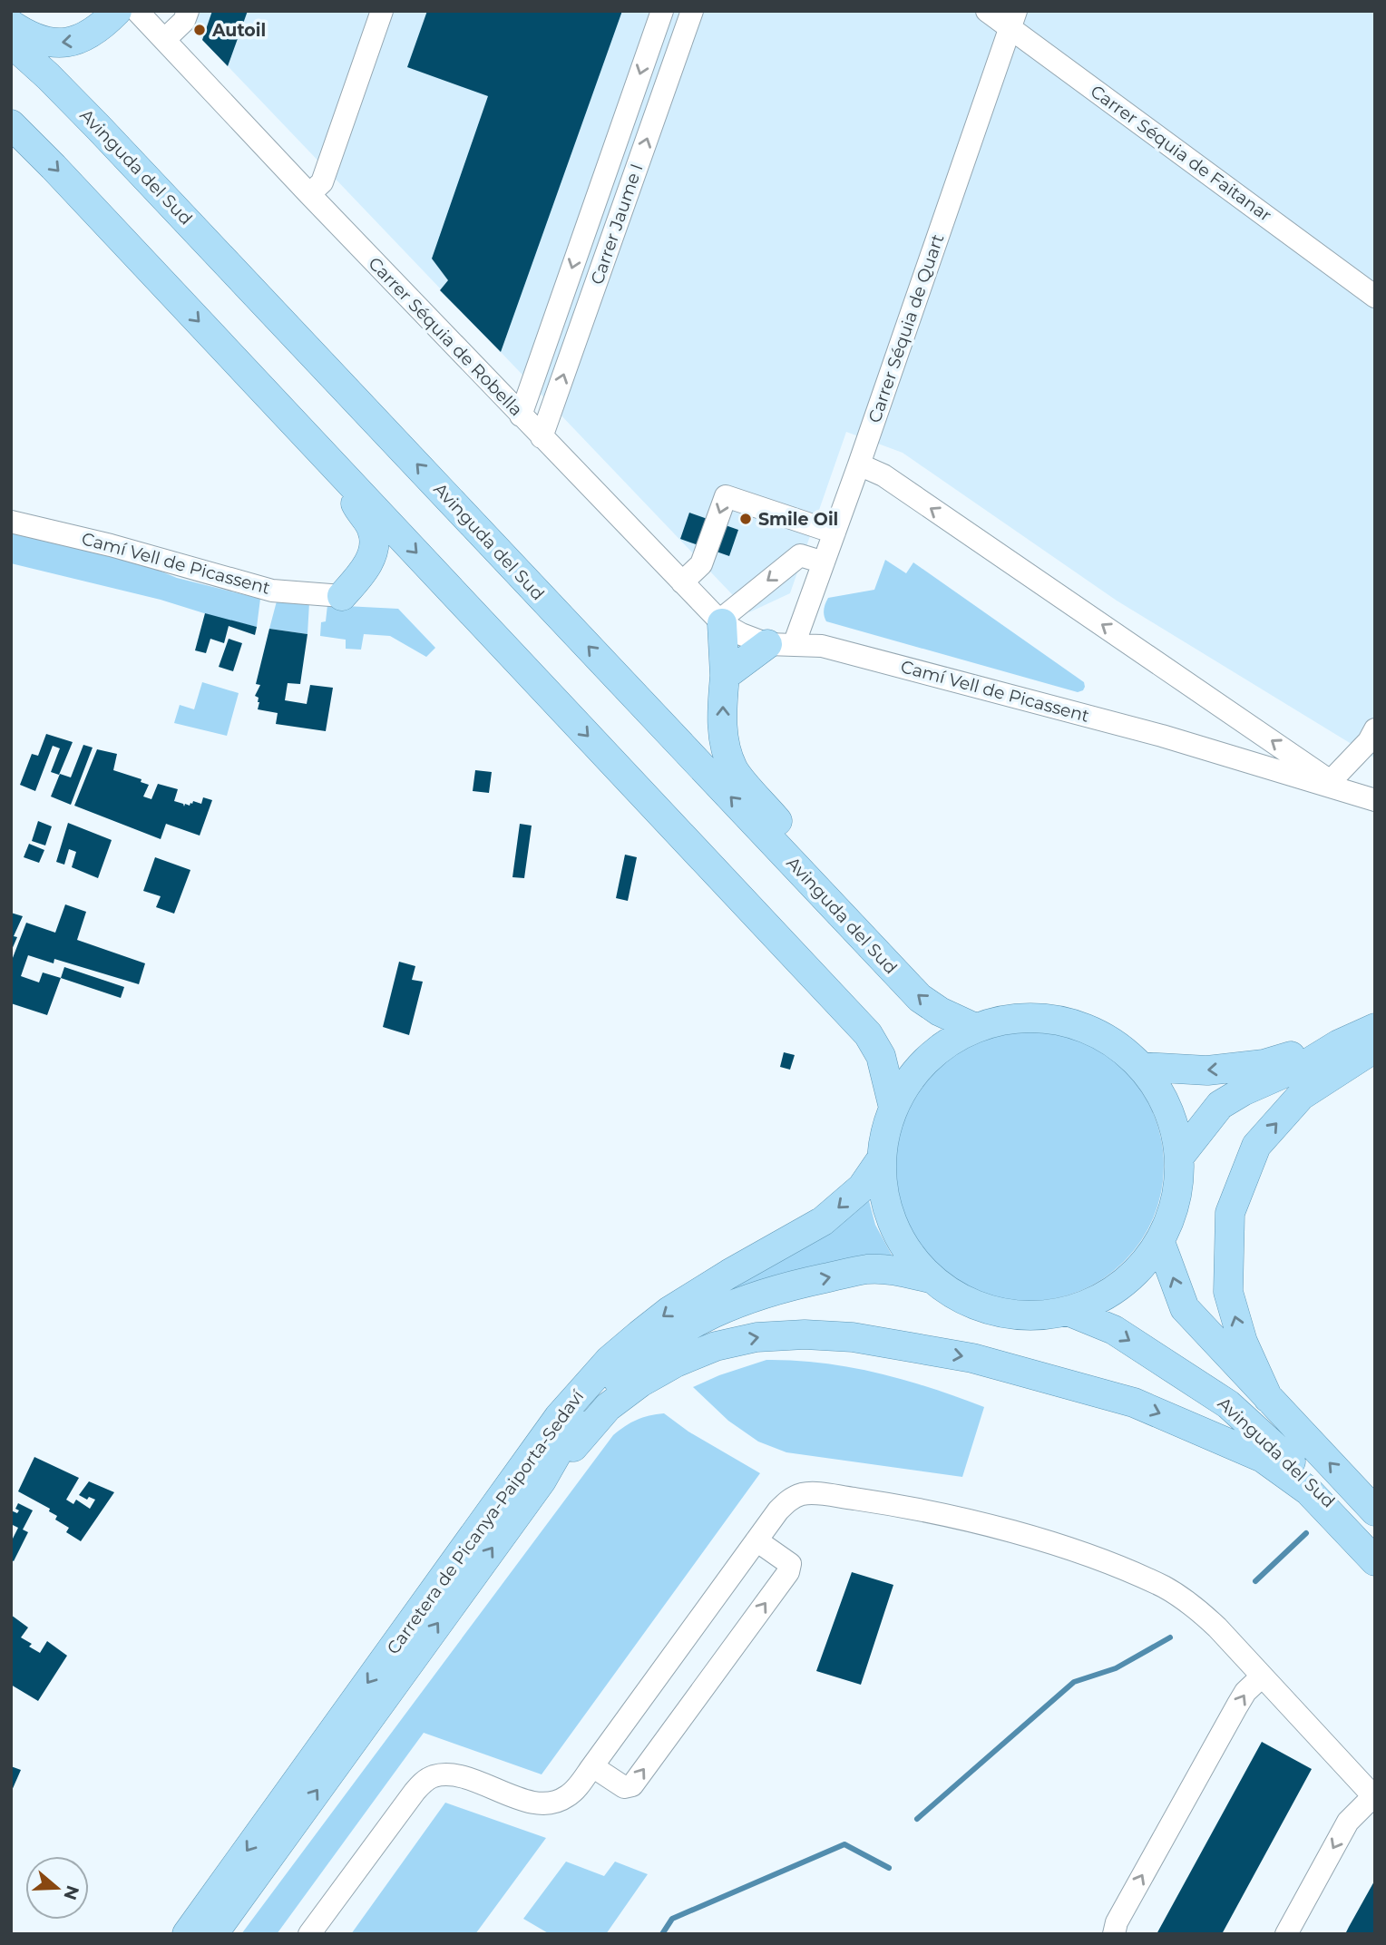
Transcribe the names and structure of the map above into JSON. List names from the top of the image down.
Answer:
{
  "streets": {
    "main road": ["Avinguda del Sud", "Carretera de Picanya-Paiporta-Sedaví"],
    "street": [
      "Carrer Séquia de Faitanar",
      "Carrer Jaume I",
      "Carrer Séquia de Quart",
      "Carrer Séquia de Robella",
      "Camí Vell de Picassent"
    ]
  },
  "crossings": [
    ["Carrer Séquia de Faitanar", "Carrer Séquia de Quart"],
    ["Carrer Jaume I", "Carrer Séquia de Robella"],
    ["Carrer Séquia de Quart", "Carrer Séquia de Robella"],
    ["Carrer Séquia de Quart", "Camí Vell de Picassent"],
    ["Carrer Séquia de Robella", "Camí Vell de Picassent"]
  ],
  "places": ["Autoil", "Smile Oil"],
  "north": "right"
}
